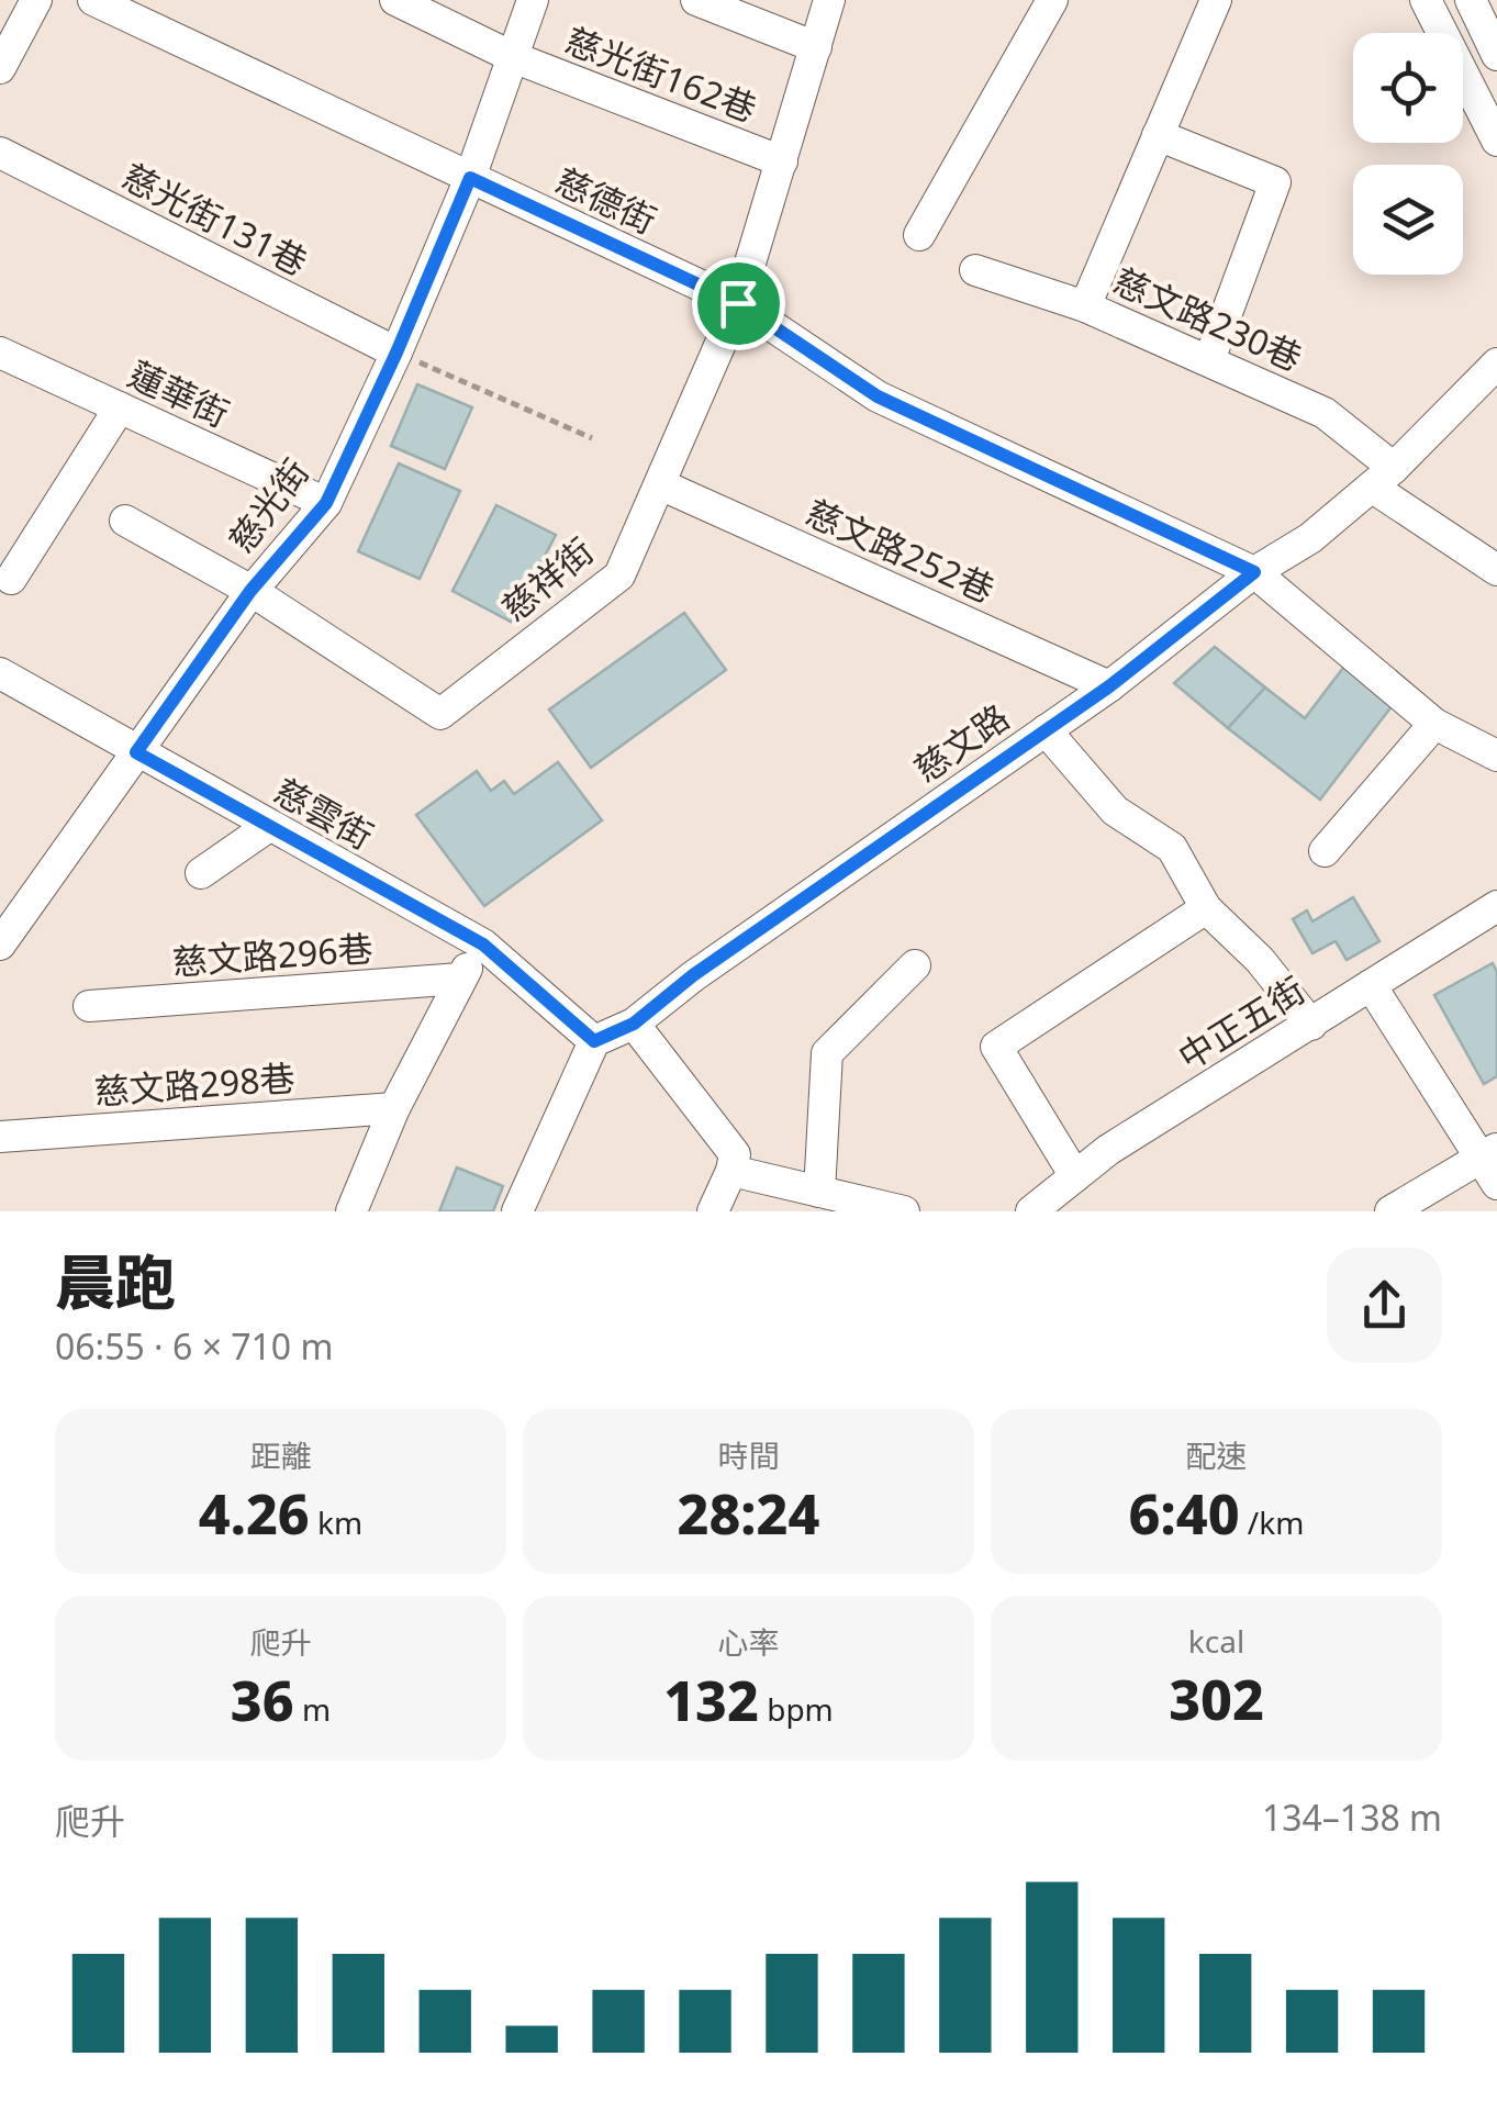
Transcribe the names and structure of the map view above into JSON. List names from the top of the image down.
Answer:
{
  "streets": {
    "street": [
      "慈光街162巷",
      "慈德街",
      "慈光街131巷",
      "慈文路230巷",
      "蓮華街",
      "慈光街",
      "慈文路252巷",
      "慈祥街",
      "慈文路",
      "慈雲街",
      "慈文路296巷",
      "中正五街",
      "慈文路298巷"
    ]
  },
  "crossings": [
    ["慈光街162巷", "慈光街"],
    ["慈光街162巷", "慈祥街"],
    ["慈德街", "慈光街"],
    ["慈德街", "慈祥街"],
    ["慈德街", "慈文路"],
    ["慈光街131巷", "慈光街"],
    ["慈文路230巷", "慈文路"],
    ["蓮華街", "慈光街"],
    ["慈光街", "慈祥街"],
    ["慈光街", "慈雲街"],
    ["慈文路252巷", "慈祥街"],
    ["慈文路252巷", "慈文路"],
    ["慈文路", "慈雲街"]
  ],
  "page": {
    "heading": ["晨跑", "06:55 · 6 × 710 m"],
    "stats": [
      ["距離", "4.26 km"],
      ["時間", "28:24"],
      ["配速", "6:40 /km"],
      ["爬升", "36 m"],
      ["心率", "132 bpm"],
      ["kcal", "302"]
    ],
    "chart": ["爬升", "134–138 m"]
  }
}
